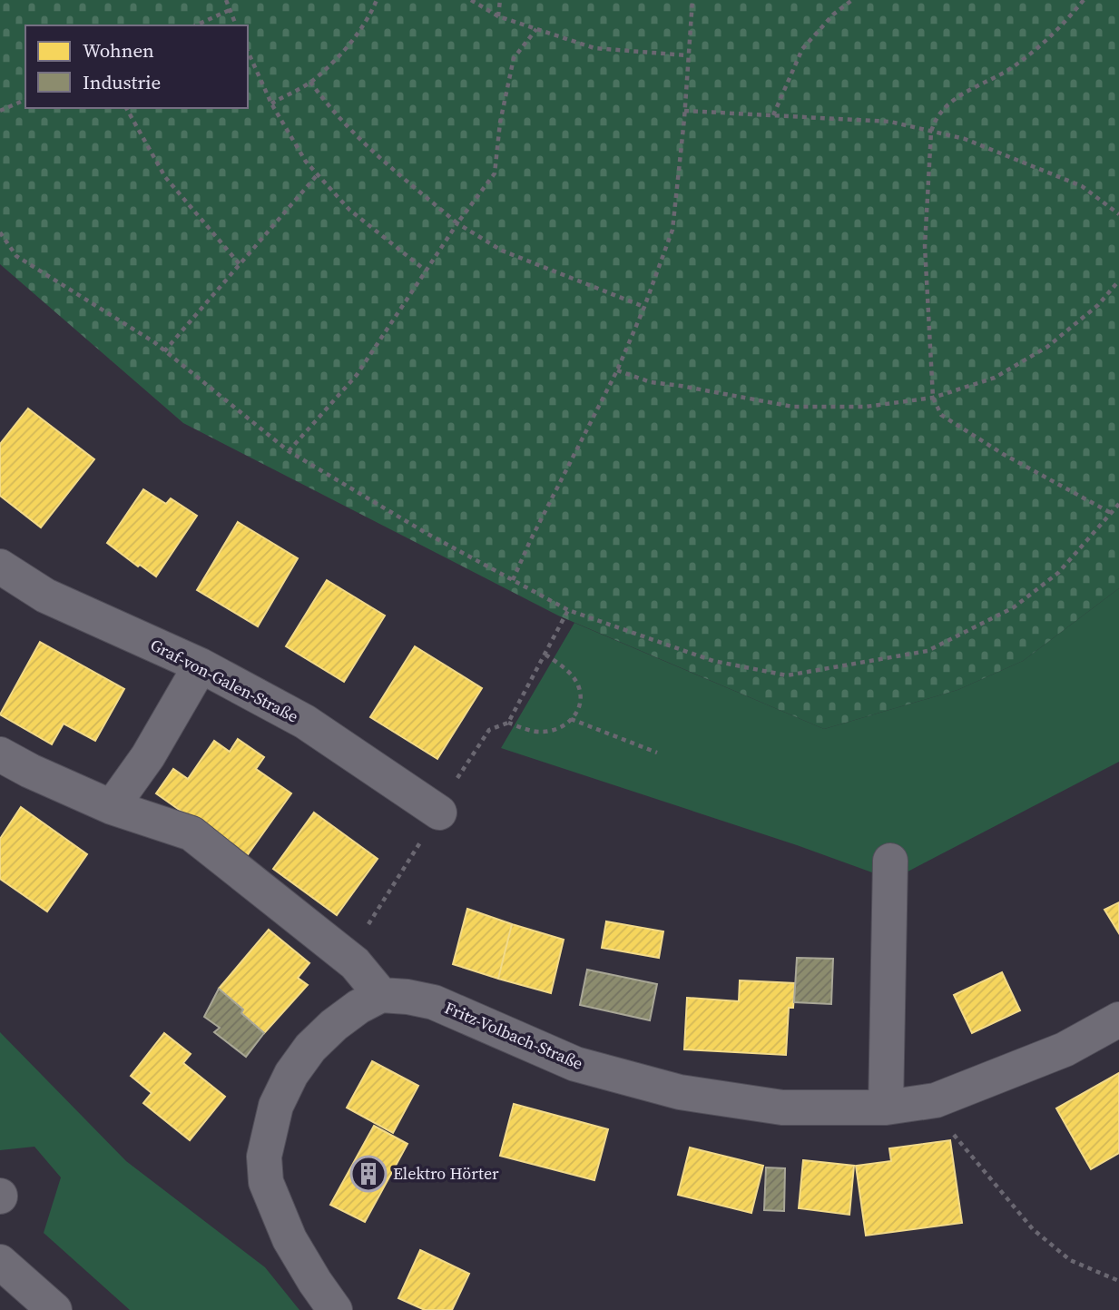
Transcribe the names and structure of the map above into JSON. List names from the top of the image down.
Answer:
{
  "streets": {
    "street": ["Graf-von-Galen-Straße", "Fritz-Volbach-Straße"]
  },
  "places": {
    "building": ["Elektro Hörter"]
  },
  "legend": ["Wohnen", "Industrie"]
}
